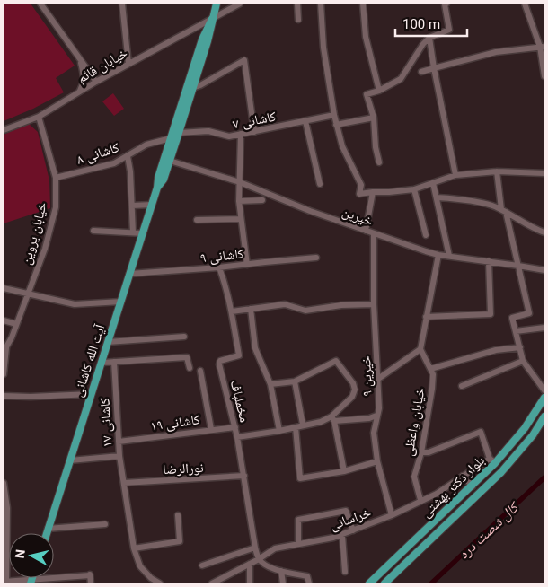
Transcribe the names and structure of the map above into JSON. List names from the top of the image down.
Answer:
{
  "streets": {
    "main road": ["آیت الله کاشانی", "بلوار دکتر بهشتی"],
    "street": [
      "خیابان قائم",
      "کاشانی ۷",
      "کاشانی ۸",
      "خیرین",
      "خیابان پروین",
      "کاشانی ۹",
      "خیرین ۹",
      "مخملباف",
      "خیابان واعظی",
      "کاشانی ۱۷",
      "کاشانی ۱۹",
      "نورالرضا",
      "خراسانی"
    ]
  },
  "crossings": [
    ["خیابان قائم", "خیابان پروین"],
    ["خیابان قائم", "آیت الله کاشانی"],
    ["کاشانی ۷", "آیت الله کاشانی"],
    ["کاشانی ۸", "خیابان پروین"],
    ["کاشانی ۸", "آیت الله کاشانی"],
    ["خیرین", "آیت الله کاشانی"],
    ["خیرین", "خیرین ۹"],
    ["کاشانی ۹", "آیت الله کاشانی"],
    ["خیرین ۹", "خراسانی"],
    ["مخملباف", "کاشانی ۱۹"],
    ["مخملباف", "نورالرضا"],
    ["مخملباف", "خراسانی"],
    ["خیابان واعظی", "خراسانی"],
    ["کاشانی ۱۷", "کاشانی ۱۹"],
    ["کاشانی ۱۷", "نورالرضا"],
    ["بلوار دکتر بهشتی", "خراسانی"]
  ],
  "water": ["کال شصت دره"],
  "scale_bar": "100 m",
  "north": "left"
}
